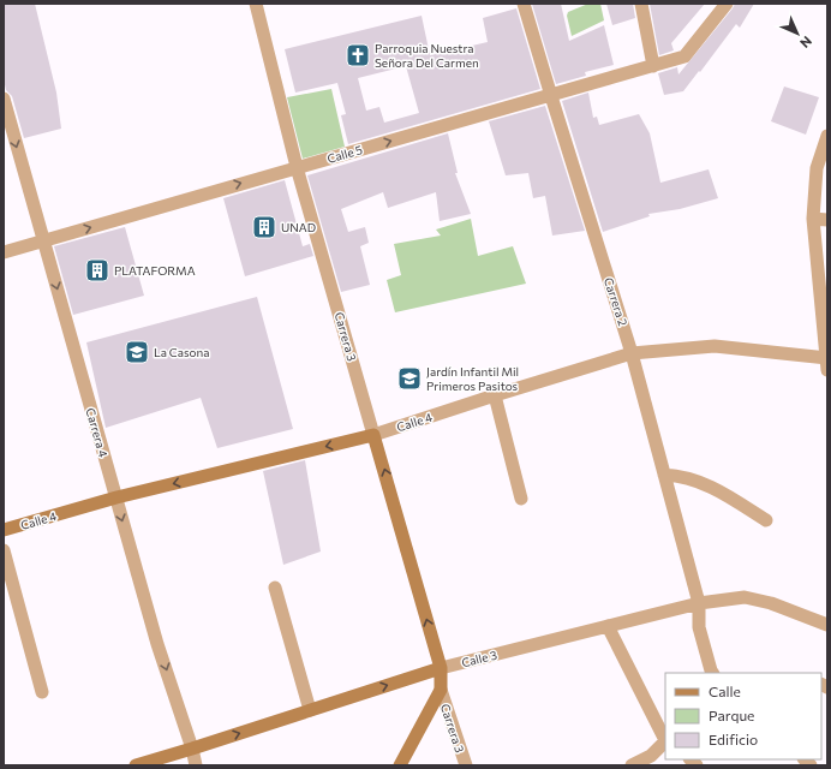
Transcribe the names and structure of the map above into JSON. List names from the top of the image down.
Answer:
{
  "streets": {
    "main road": ["Carrera 3", "Calle 4", "Calle 3"],
    "street": ["Calle 5", "Carrera 2", "Carrera 4"]
  },
  "crossings": [
    ["Calle 5", "Carrera 2"],
    ["Calle 5", "Carrera 3"],
    ["Calle 5", "Carrera 4"],
    ["Carrera 2", "Calle 4"],
    ["Carrera 2", "Calle 3"],
    ["Carrera 3", "Calle 4"],
    ["Carrera 3", "Calle 3"],
    ["Calle 4", "Carrera 4"],
    ["Carrera 4", "Calle 3"]
  ],
  "one_way": ["Calle 5", "Carrera 4", "Calle 3"],
  "places": {
    "church": ["Parroquia Nuestra Señora Del Carmen"],
    "building": ["UNAD", "PLATAFORMA"],
    "school or university": ["La Casona", "Jardín Infantil Mil Primeros Pasitos"]
  },
  "legend": ["Calle", "Parque", "Edificio"],
  "north": "bottom right"
}
